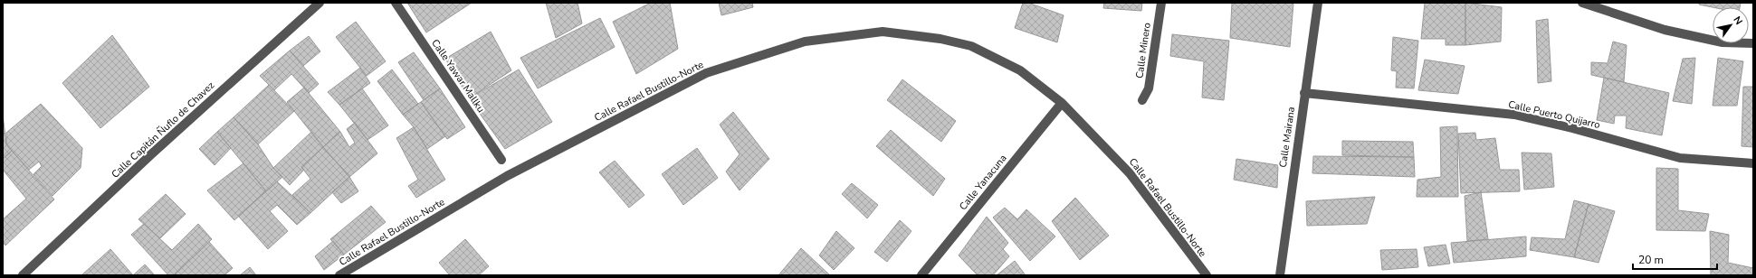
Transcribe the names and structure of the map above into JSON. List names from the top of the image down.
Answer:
{
  "streets": {
    "street": [
      "Calle Minero",
      "Calle Yawar Mallku",
      "Calle Rafael Bustillo-Norte",
      "Calle Puerto Quijarro",
      "Calle Capitán Ñuflo de Chavez",
      "Calle Mairana",
      "Calle Yanacuna"
    ]
  },
  "crossings": [
    ["Calle Rafael Bustillo-Norte", "Calle Yanacuna"],
    ["Calle Puerto Quijarro", "Calle Mairana"]
  ],
  "scale_bar": "20 m",
  "north": "top right"
}
